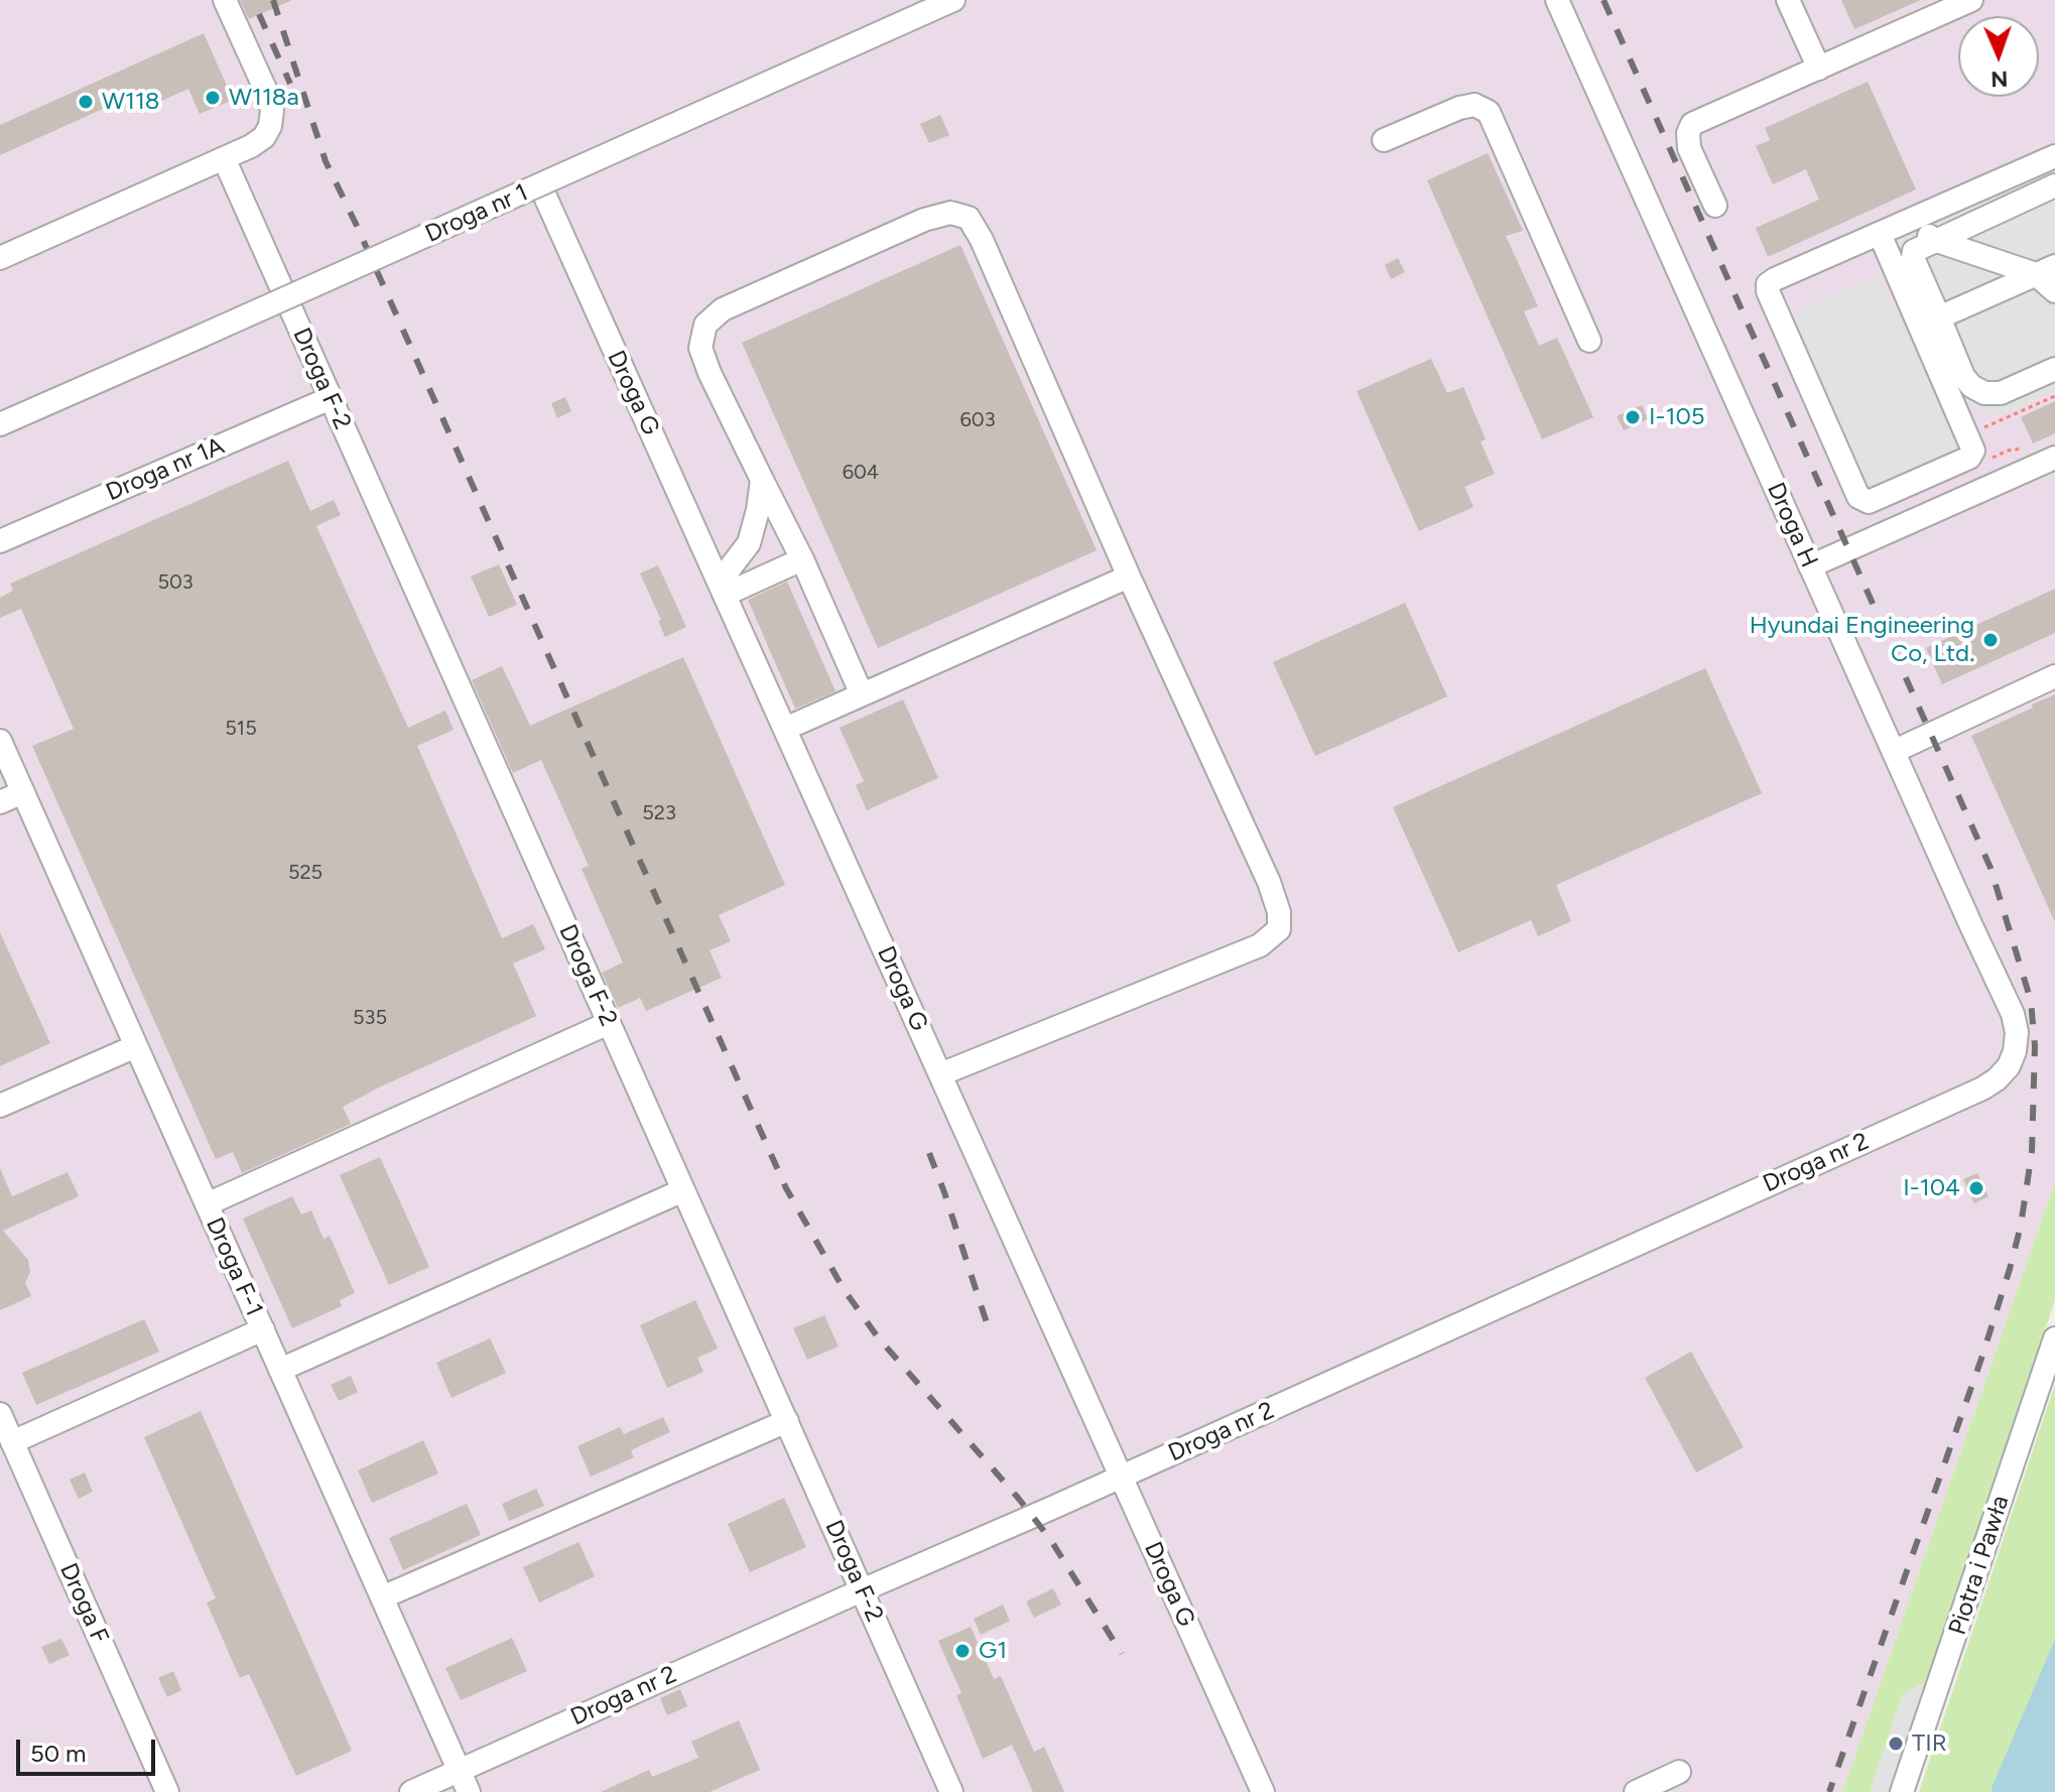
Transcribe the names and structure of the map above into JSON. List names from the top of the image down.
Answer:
{
  "streets": {
    "street": [
      "Droga nr 1",
      "Droga F-2",
      "Droga G",
      "Droga nr 1A",
      "Droga H",
      "Droga nr 2",
      "Droga F-1",
      "Piotra i Pawła",
      "Droga F"
    ]
  },
  "crossings": [
    ["Droga nr 1", "Droga G"],
    ["Droga F-2", "Droga nr 1A"],
    ["Droga F-2", "Droga nr 2"],
    ["Droga G", "Droga nr 2"],
    ["Droga H", "Droga nr 2"],
    ["Droga nr 2", "Droga F-1"]
  ],
  "places": [
    "W118a",
    "W118",
    "I-105",
    "Hyundai Engineering Co, Ltd.",
    "I-104",
    "G1",
    "TIR"
  ],
  "house_numbers": [
    "603",
    "604",
    "503",
    "515",
    "523",
    "525",
    "535"
  ],
  "scale_bar": "50 m",
  "north": "bottom"
}
